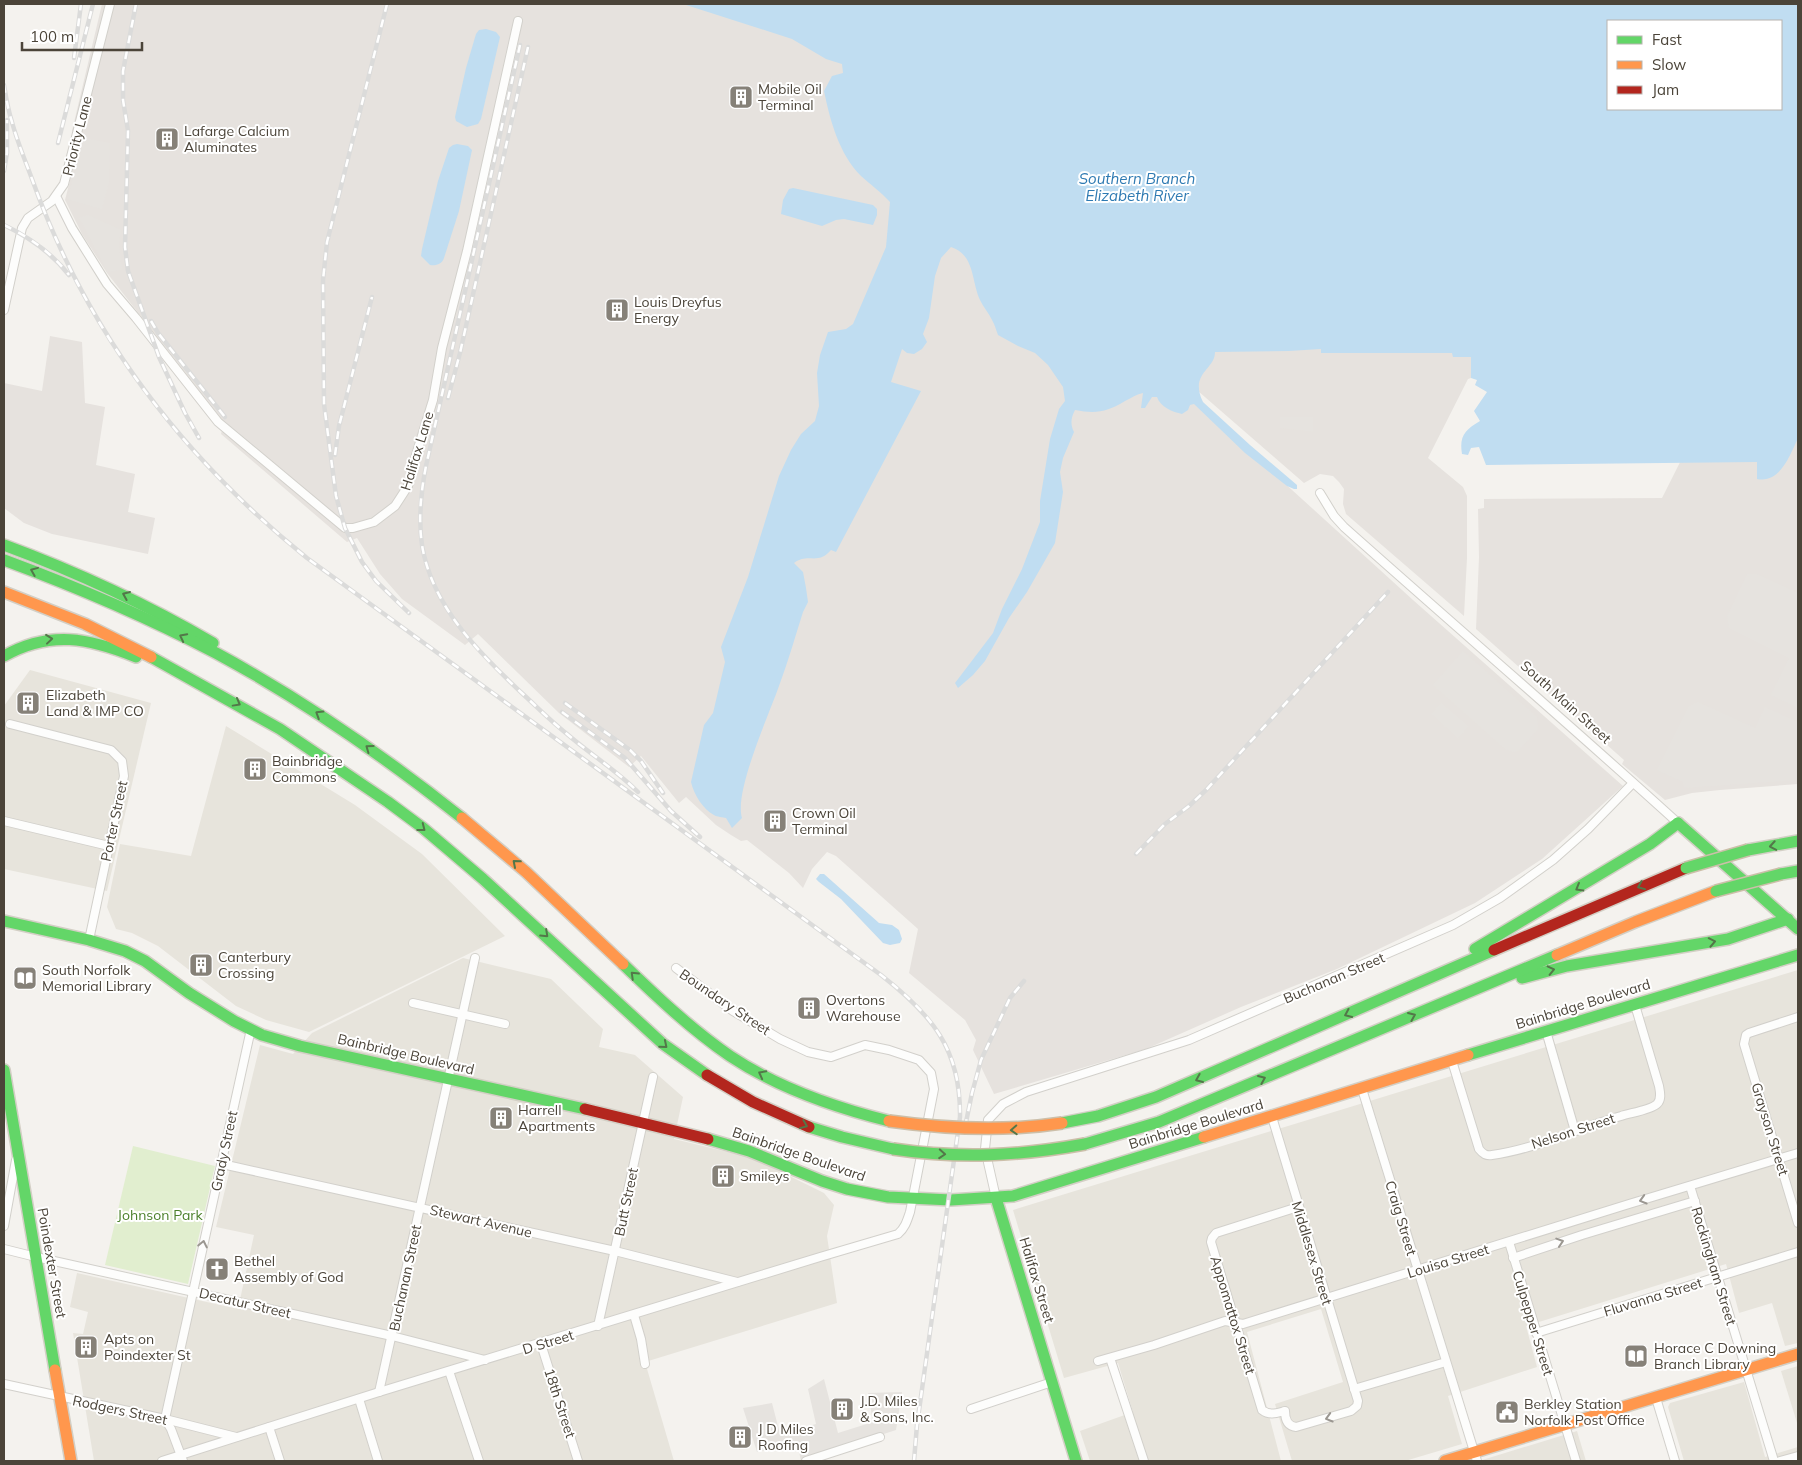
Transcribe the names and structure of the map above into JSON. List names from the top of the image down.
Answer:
{
  "streets": {
    "main road": [
      "South Main Street",
      "Bainbridge Boulevard",
      "Poindexter Street",
      "Halifax Street"
    ],
    "street": [
      "Priority Lane",
      "Halifax Lane",
      "Porter Street",
      "Buchanan Street",
      "Boundary Street",
      "Grayson Street",
      "Nelson Street",
      "Grady Street",
      "Butt Street",
      "Craig Street",
      "Stewart Avenue",
      "Middlesex Street",
      "Louisa Street",
      "Rockingham Street",
      "Fluvanna Street",
      "Decatur Street",
      "Appomattox Street",
      "Culpepper Street",
      "D Street",
      "18th Street",
      "Rodgers Street"
    ]
  },
  "crossings": [
    ["Priority Lane", "Halifax Lane"],
    ["South Main Street", "Buchanan Street"],
    ["Porter Street", "Bainbridge Boulevard"],
    ["Buchanan Street", "Bainbridge Boulevard"],
    ["Buchanan Street", "Stewart Avenue"],
    ["Buchanan Street", "Halifax Street"],
    ["Buchanan Street", "Decatur Street"],
    ["Buchanan Street", "D Street"],
    ["Boundary Street", "Bainbridge Boulevard"],
    ["Boundary Street", "D Street"],
    ["Bainbridge Boulevard", "Nelson Street"],
    ["Bainbridge Boulevard", "Grady Street"],
    ["Bainbridge Boulevard", "Butt Street"],
    ["Bainbridge Boulevard", "Craig Street"],
    ["Bainbridge Boulevard", "Middlesex Street"],
    ["Bainbridge Boulevard", "Halifax Street"],
    ["Bainbridge Boulevard", "D Street"],
    ["Grayson Street", "Louisa Street"],
    ["Grady Street", "Stewart Avenue"],
    ["Grady Street", "Decatur Street"],
    ["Grady Street", "Rodgers Street"],
    ["Butt Street", "Stewart Avenue"],
    ["Butt Street", "D Street"],
    ["Craig Street", "Louisa Street"],
    ["Stewart Avenue", "D Street"],
    ["Middlesex Street", "Louisa Street"],
    ["Middlesex Street", "Appomattox Street"],
    ["Louisa Street", "Rockingham Street"],
    ["Louisa Street", "Appomattox Street"],
    ["Louisa Street", "Culpepper Street"],
    ["Poindexter Street", "Decatur Street"],
    ["Poindexter Street", "Rodgers Street"],
    ["Rockingham Street", "Fluvanna Street"],
    ["Fluvanna Street", "Culpepper Street"],
    ["Decatur Street", "D Street"],
    ["D Street", "18th Street"],
    ["D Street", "Rodgers Street"]
  ],
  "water": ["Southern Branch Elizabeth River"],
  "parks": ["Johnson Park"],
  "places": {
    "building": [
      "Mobile Oil Terminal",
      "Lafarge Calcium Aluminates",
      "Louis Dreyfus Energy",
      "Elizabeth Land & IMP CO",
      "Bainbridge Commons",
      "Crown Oil Terminal",
      "Canterbury Crossing",
      "Overtons Warehouse",
      "Harrell Apartments",
      "Smileys",
      "Apts on Poindexter St",
      "J.D. Miles & Sons, Inc.",
      "J D Miles Roofing"
    ],
    "library": ["South Norfolk Memorial Library", "Horace C Downing Branch Library"],
    "church": ["Bethel Assembly of God"],
    "public building": ["Berkley Station Norfolk Post Office"]
  },
  "legend": ["Fast", "Slow", "Jam"],
  "scale_bar": "100 m"
}
